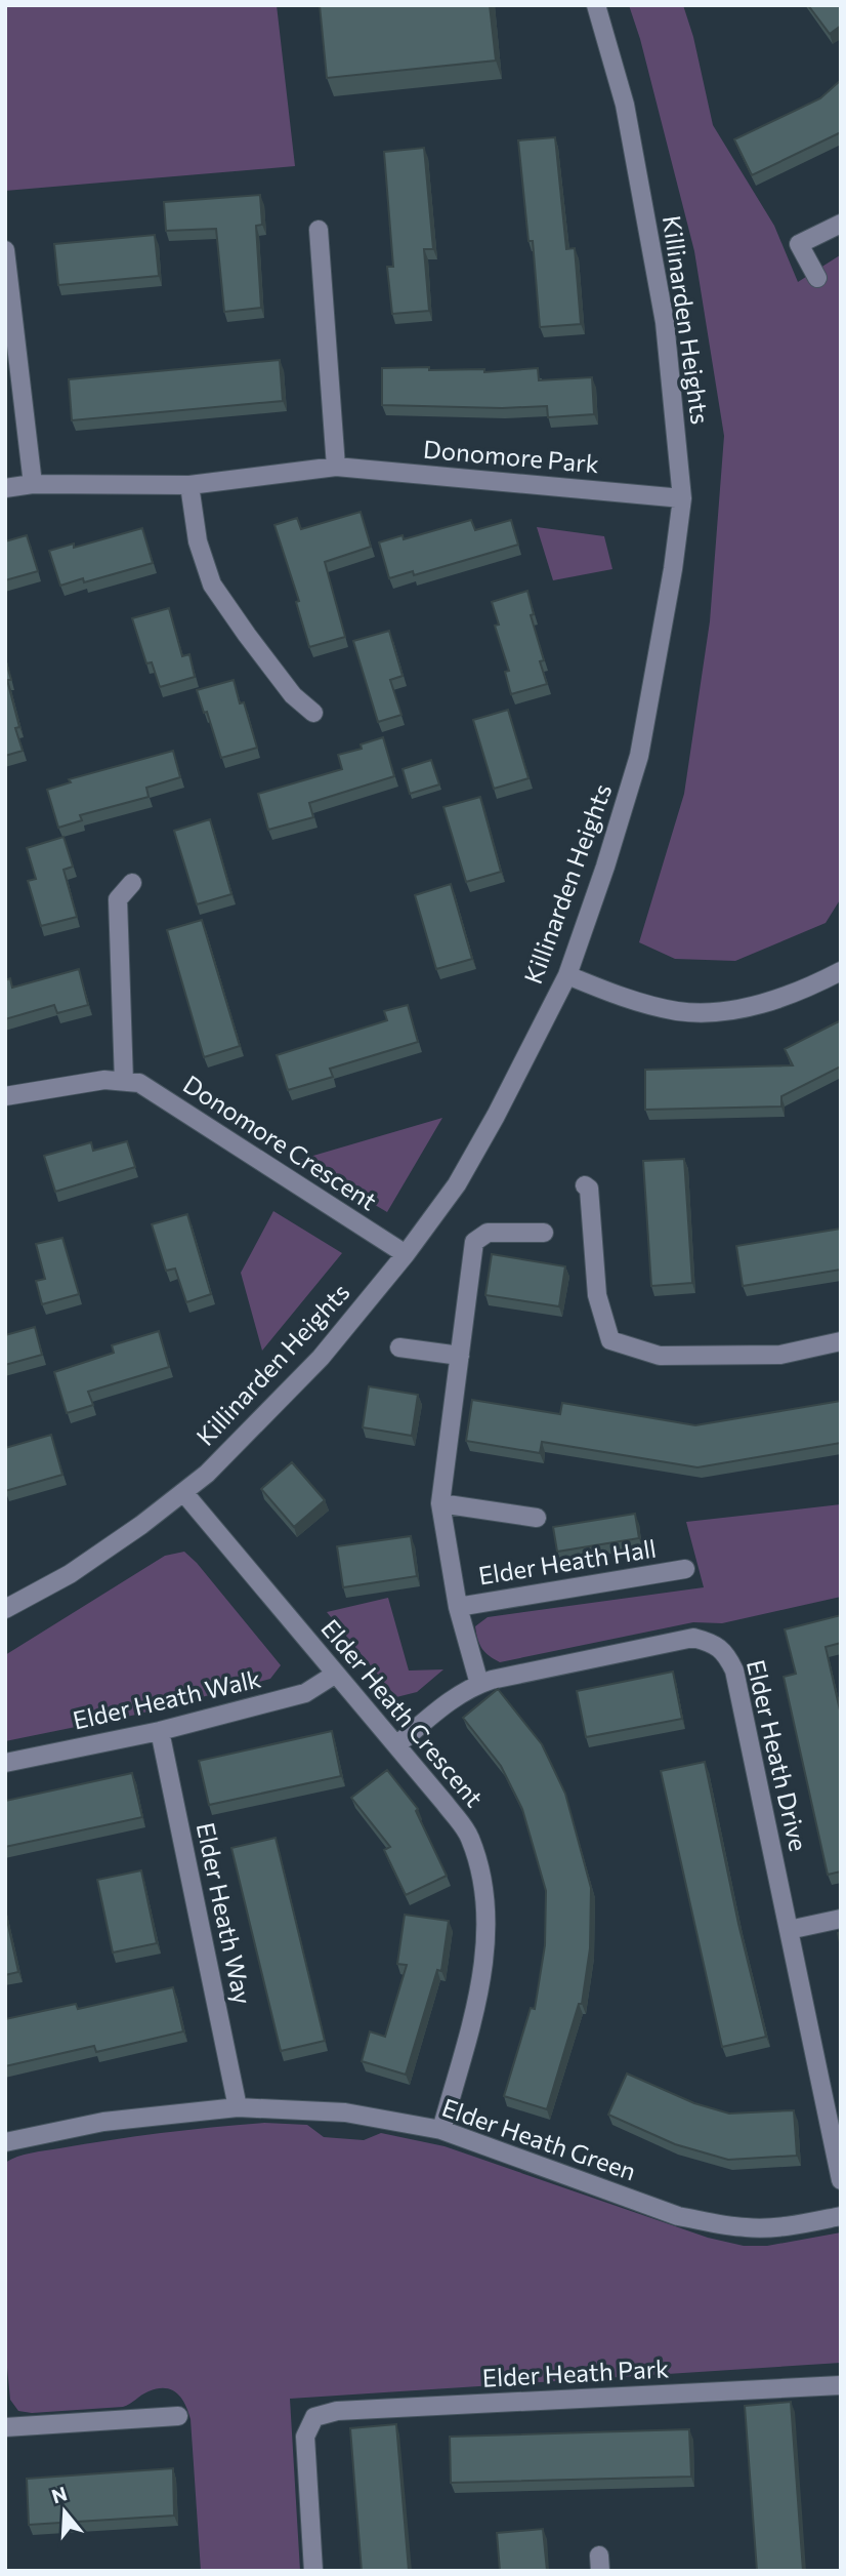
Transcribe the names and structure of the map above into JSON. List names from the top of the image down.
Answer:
{
  "streets": {
    "street": [
      "Killinarden Heights",
      "Donomore Park",
      "Donomore Crescent",
      "Elder Heath Hall",
      "Elder Heath Walk",
      "Elder Heath Crescent",
      "Elder Heath Drive",
      "Elder Heath Way",
      "Elder Heath Green",
      "Elder Heath Park"
    ]
  },
  "crossings": [
    ["Killinarden Heights", "Donomore Park"],
    ["Killinarden Heights", "Donomore Crescent"],
    ["Killinarden Heights", "Elder Heath Crescent"],
    ["Elder Heath Hall", "Elder Heath Drive"],
    ["Elder Heath Walk", "Elder Heath Crescent"],
    ["Elder Heath Walk", "Elder Heath Way"],
    ["Elder Heath Crescent", "Elder Heath Drive"],
    ["Elder Heath Crescent", "Elder Heath Green"],
    ["Elder Heath Way", "Elder Heath Green"]
  ],
  "north": "top"
}
